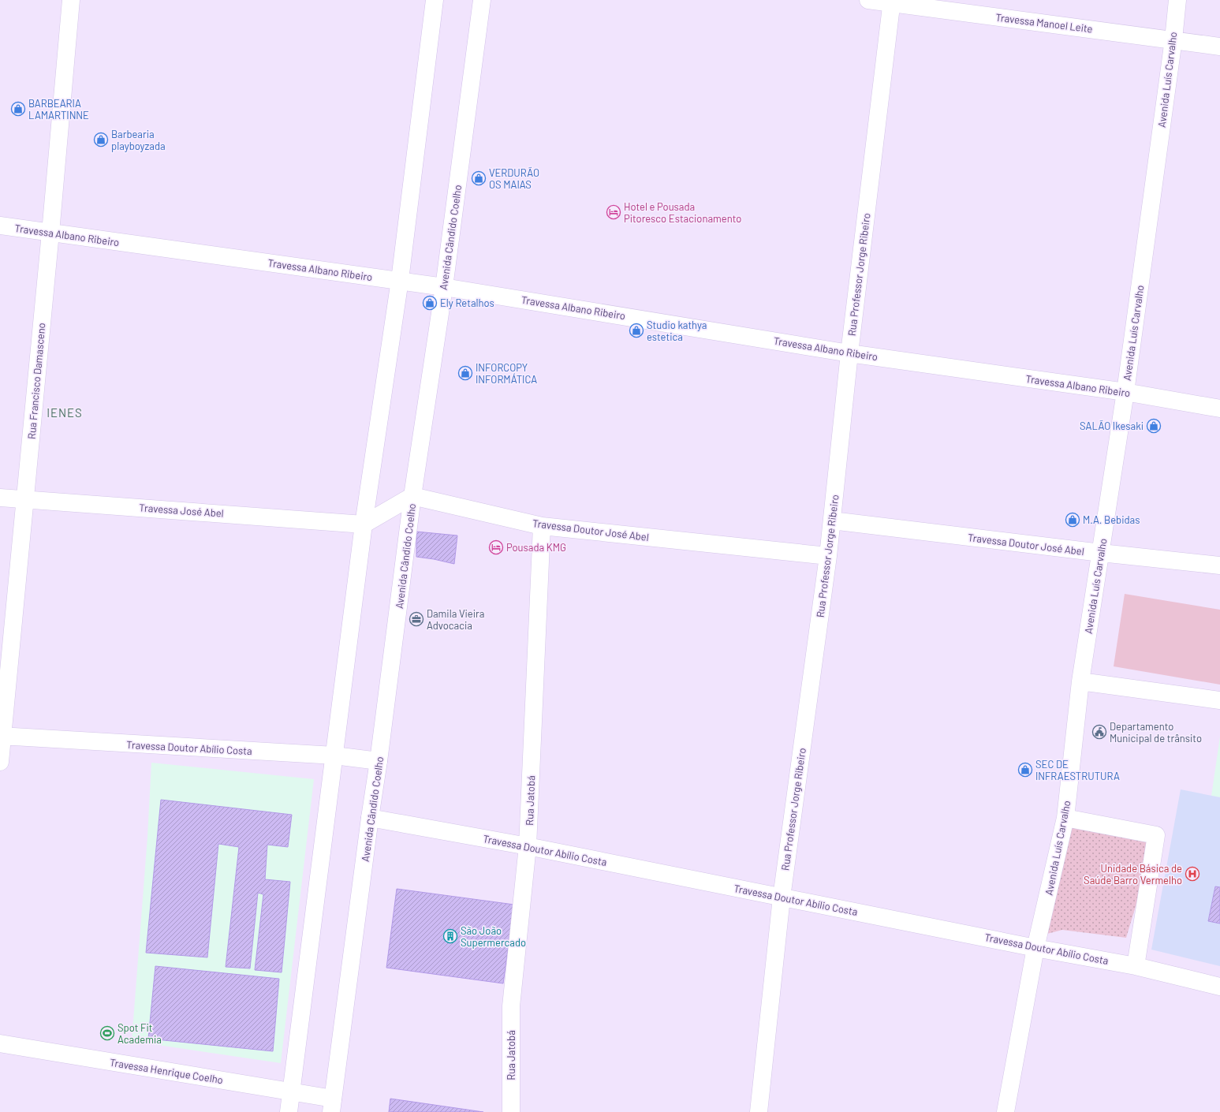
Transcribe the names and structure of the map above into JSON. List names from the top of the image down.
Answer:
{
  "streets": {
    "street": [
      "Travessa Manoel Leite",
      "Avenida Luís Carvalho",
      "Travessa Albano Ribeiro",
      "Avenida Cândido Coelho",
      "Rua Professor Jorge Ribeiro",
      "Rua Francisco Damasceno",
      "Travessa José Abel",
      "Travessa Doutor José Abel",
      "Travessa Doutor Abílio Costa",
      "Rua Jatobá",
      "Travessa Henrique Coelho"
    ]
  },
  "crossings": [
    ["Travessa Manoel Leite", "Avenida Luís Carvalho"],
    ["Travessa Manoel Leite", "Rua Professor Jorge Ribeiro"],
    ["Avenida Luís Carvalho", "Travessa Albano Ribeiro"],
    ["Avenida Luís Carvalho", "Travessa Doutor José Abel"],
    ["Avenida Luís Carvalho", "Travessa Doutor Abílio Costa"],
    ["Travessa Albano Ribeiro", "Avenida Cândido Coelho"],
    ["Travessa Albano Ribeiro", "Rua Professor Jorge Ribeiro"],
    ["Travessa Albano Ribeiro", "Rua Francisco Damasceno"],
    ["Avenida Cândido Coelho", "Travessa Doutor José Abel"],
    ["Avenida Cândido Coelho", "Travessa Doutor Abílio Costa"],
    ["Avenida Cândido Coelho", "Travessa Henrique Coelho"],
    ["Rua Professor Jorge Ribeiro", "Travessa Doutor José Abel"],
    ["Rua Professor Jorge Ribeiro", "Travessa Doutor Abílio Costa"],
    ["Rua Francisco Damasceno", "Travessa José Abel"],
    ["Rua Francisco Damasceno", "Travessa Doutor Abílio Costa"],
    ["Travessa Doutor José Abel", "Rua Jatobá"],
    ["Travessa Doutor Abílio Costa", "Rua Jatobá"]
  ],
  "districts": ["IENES"],
  "places": {
    "shop": [
      "BARBEARIA LAMARTINNE",
      "Barbearia playboyzada",
      "VERDURÃO OS MAIAS",
      "Ely Retalhos",
      "Studio kathya estetica",
      "INFORCOPY INFORMÁTICA",
      "SALÃO Ikesaki",
      "M.A. Bebidas",
      "SEC DE INFRAESTRUTURA"
    ],
    "hotel": ["Hotel e Pousada Pitoresco Estacionamento", "Pousada KMG"],
    "office": ["Damila Vieira Advocacia"],
    "public building": ["Departamento Municipal de trânsito"],
    "hospital": ["Unidade Básica de Saúde Barro Vermelho"],
    "building": ["São João Supermercado"],
    "sports": ["Spot Fit Academia"]
  }
}
